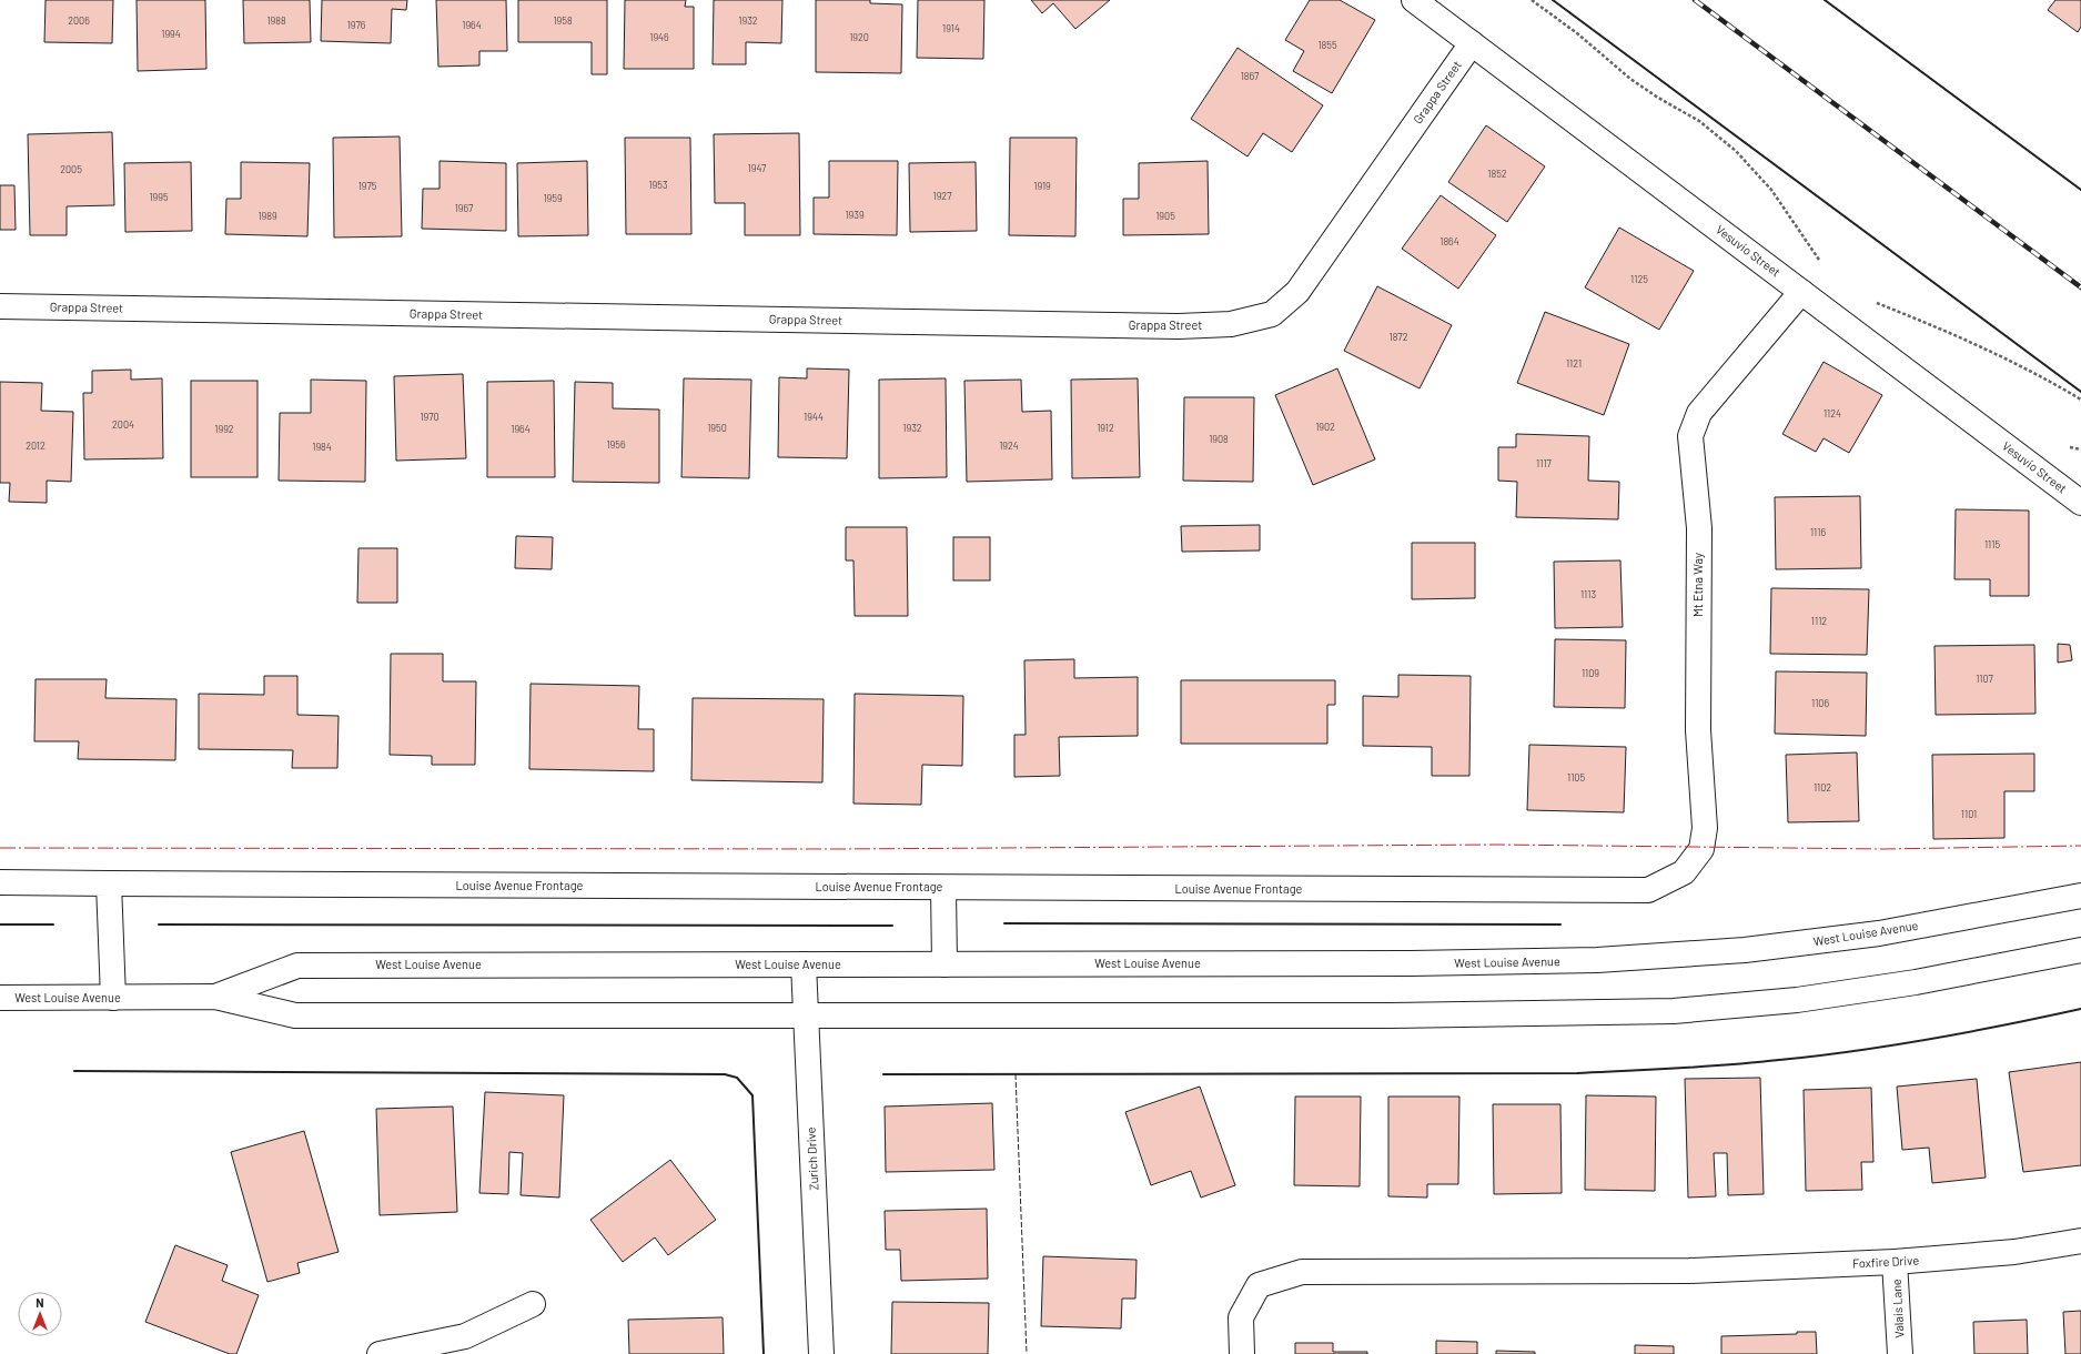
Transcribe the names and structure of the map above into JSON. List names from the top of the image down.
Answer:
{
  "streets": {
    "street": [
      "Grappa Street",
      "Vesuvio Street",
      "Mt Etna Way",
      "Louise Avenue Frontage",
      "West Louise Avenue",
      "Zurich Drive",
      "Foxfire Drive",
      "Valais Lane"
    ]
  },
  "crossings": [
    ["Grappa Street", "Vesuvio Street"],
    ["Vesuvio Street", "Mt Etna Way"],
    ["Mt Etna Way", "Louise Avenue Frontage"],
    ["West Louise Avenue", "Zurich Drive"],
    ["Foxfire Drive", "Valais Lane"]
  ],
  "house_numbers": [
    "2006",
    "1988",
    "1958",
    "1932",
    "1976",
    "1964",
    "1914",
    "1994",
    "1946",
    "1920",
    "1855",
    "1867",
    "1947",
    "2005",
    "1852",
    "1953",
    "1975",
    "1919",
    "1927",
    "1995",
    "1959",
    "1967",
    "1939",
    "1989",
    "1905",
    "1864",
    "1125",
    "1872",
    "1121",
    "1124",
    "1970",
    "1944",
    "2004",
    "1902",
    "1950",
    "1932",
    "1912",
    "1992",
    "1964",
    "1908",
    "1956",
    "2012",
    "1924",
    "1984",
    "1117",
    "1116",
    "1115",
    "1113",
    "1112",
    "1109",
    "1107",
    "1106",
    "1105",
    "1102",
    "1101"
  ],
  "north": "top"
}
